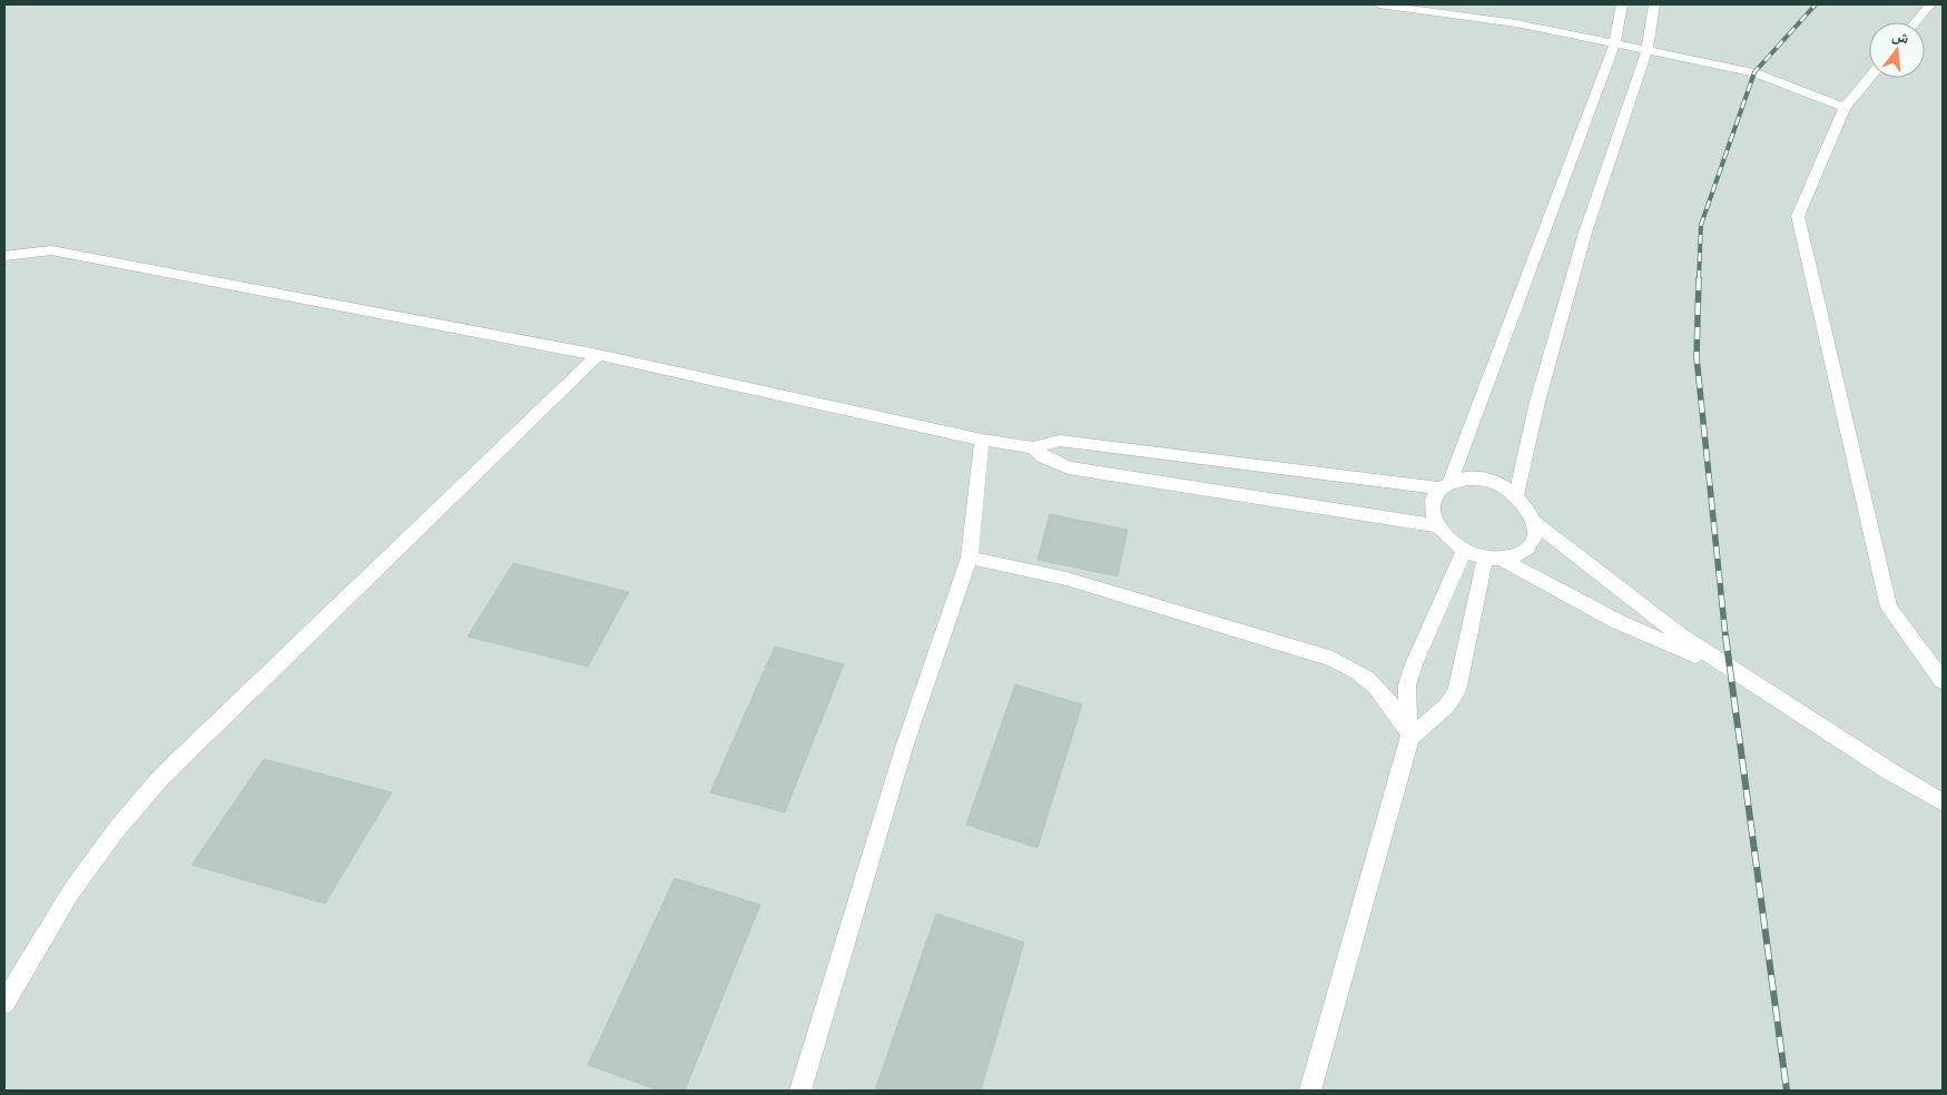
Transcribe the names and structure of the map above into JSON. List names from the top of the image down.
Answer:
{
  "north": "top"
}
